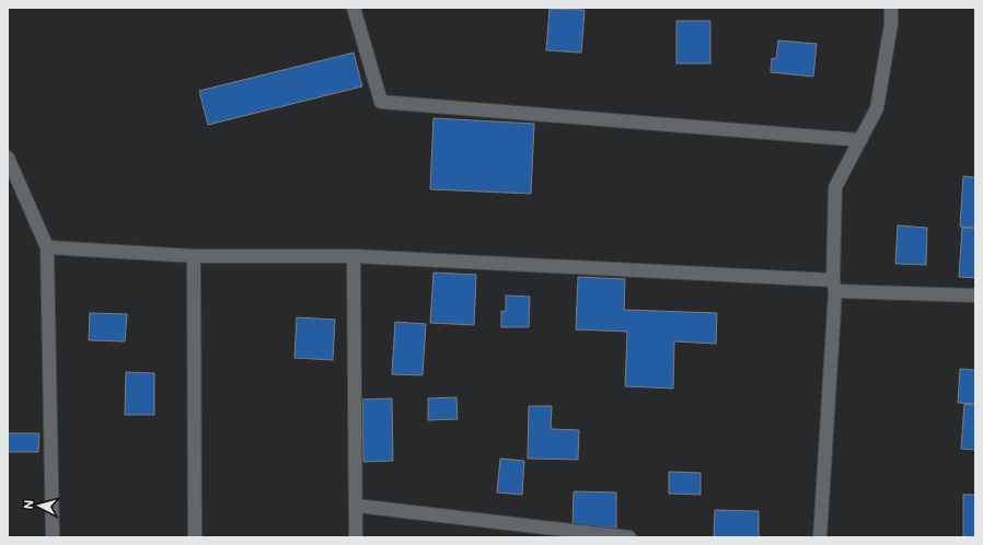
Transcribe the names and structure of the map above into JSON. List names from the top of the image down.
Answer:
{
  "north": "left"
}
